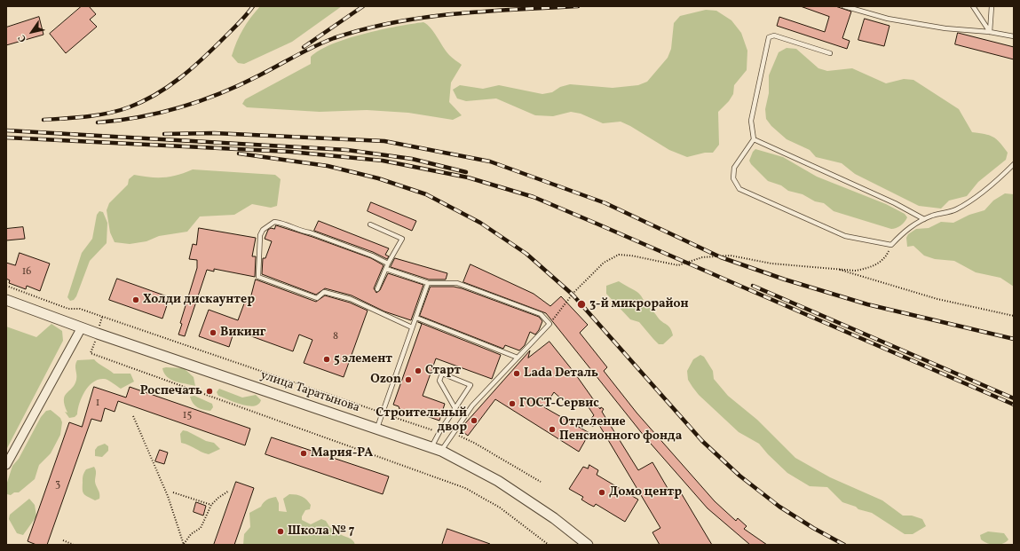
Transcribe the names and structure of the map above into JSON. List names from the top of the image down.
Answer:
{
  "streets": {
    "street": ["улица Таратынова"]
  },
  "places": [
    "Холди дискаунтер",
    "3-й микрорайон",
    "Викинг",
    "5 элемент",
    "Старт",
    "Lada Dеталь",
    "Ozon",
    "Роспечать",
    "ГОСТ-Сервис",
    "Строительный двор",
    "Отделение Пенсионного фонда",
    "Мария-РА",
    "Домо центр",
    "Школа № 7"
  ],
  "house_numbers": [
    "16",
    "8",
    "1",
    "15",
    "3"
  ],
  "north": "bottom left"
}
